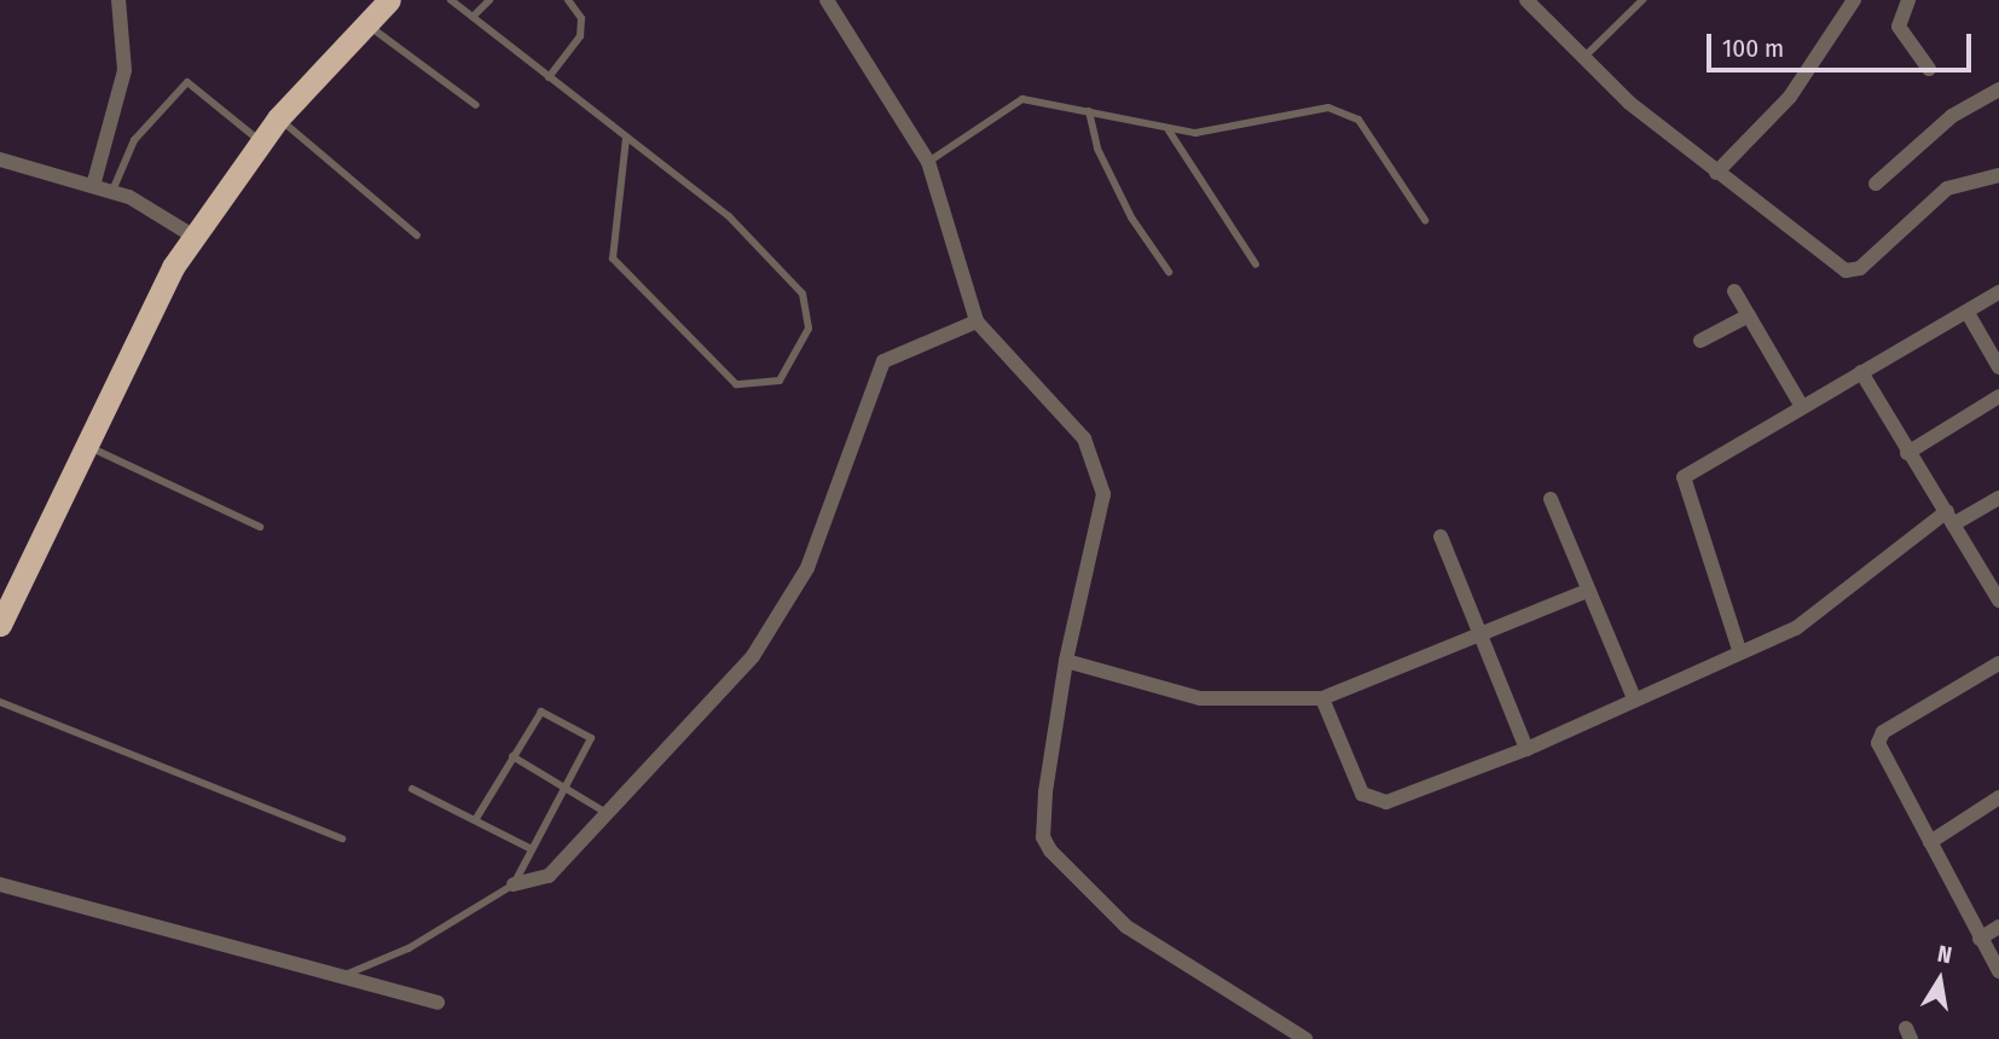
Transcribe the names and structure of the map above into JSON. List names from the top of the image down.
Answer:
{
  "scale_bar": "100 m",
  "north": "top"
}
